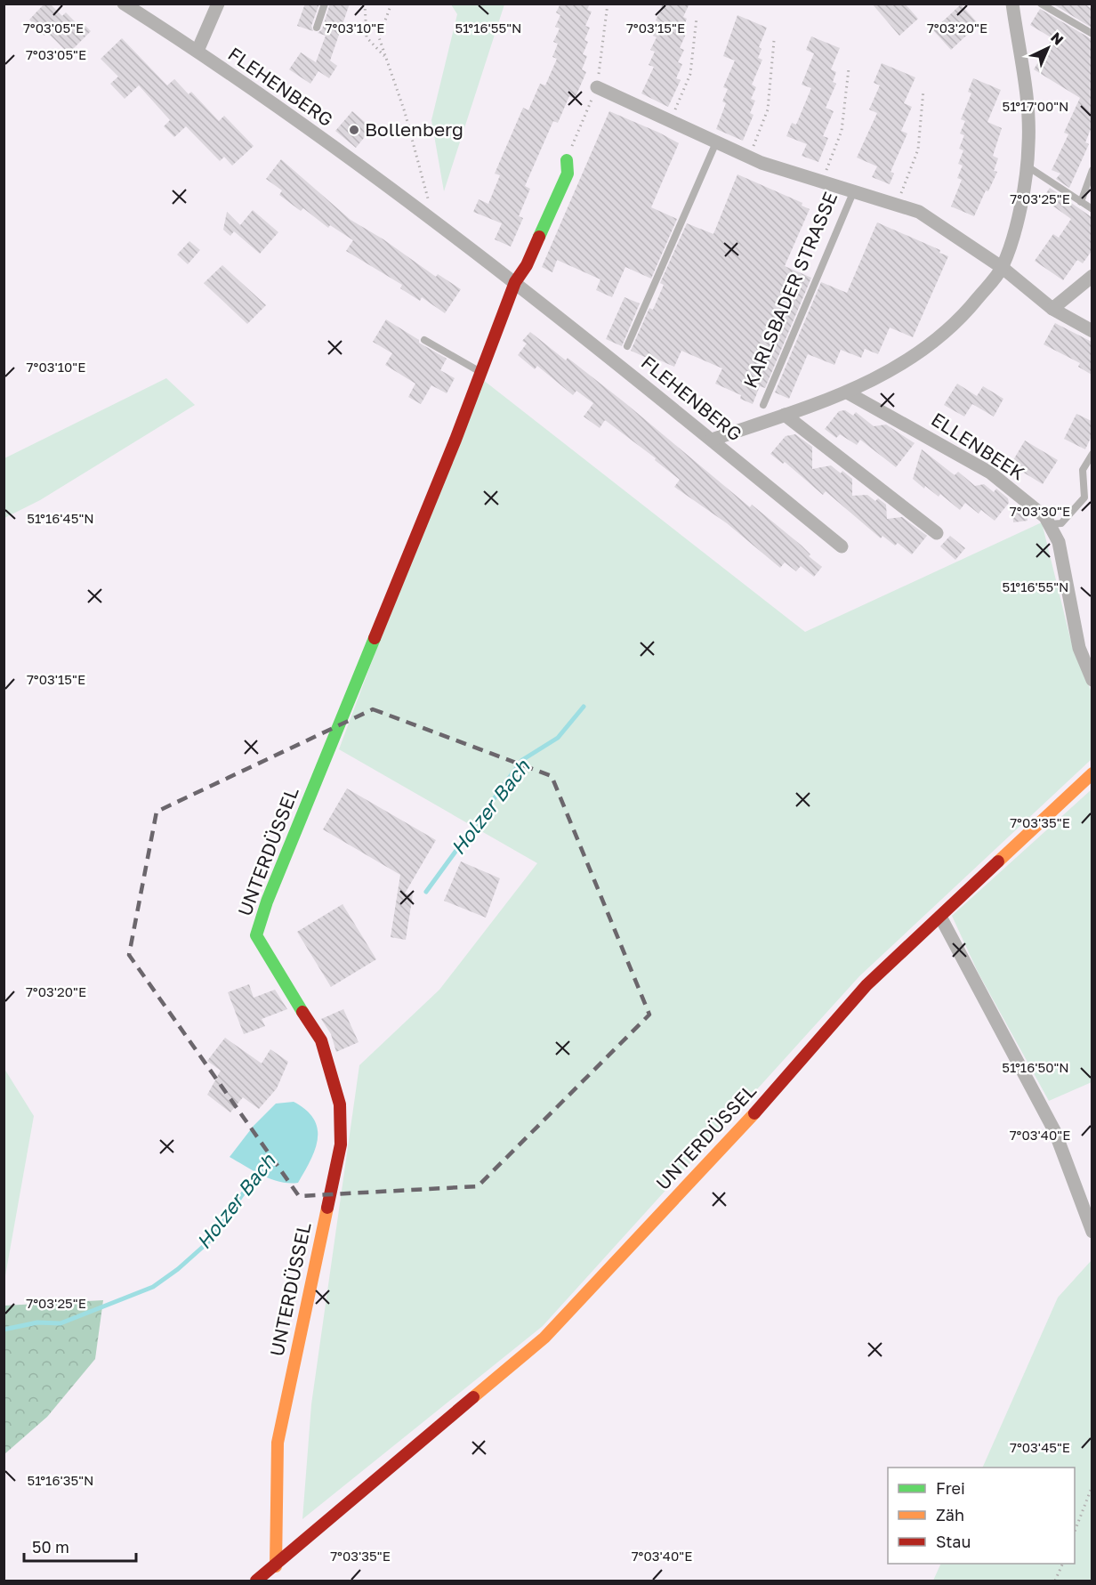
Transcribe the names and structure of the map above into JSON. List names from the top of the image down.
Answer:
{
  "streets": {
    "street": [
      "FLEHENBERG",
      "KARLSBADER STRASSE",
      "ELLENBEEK",
      "UNTERDÜSSEL"
    ]
  },
  "water": ["Holzer Bach"],
  "places": ["Bollenberg"],
  "legend": ["Frei", "Zäh", "Stau"],
  "scale_bar": "50 m",
  "north": "top right",
  "coordinates": [
    "51°16'55\"N",
    "7°03'05\"E",
    "7°03'10\"E",
    "7°03'15\"E",
    "7°03'20\"E",
    "51°17'00\"N",
    "7°03'25\"E",
    "7°03'30\"E",
    "51°16'45\"N",
    "7°03'35\"E",
    "51°16'50\"N",
    "7°03'40\"E",
    "7°03'45\"E",
    "51°16'35\"N"
  ]
}
